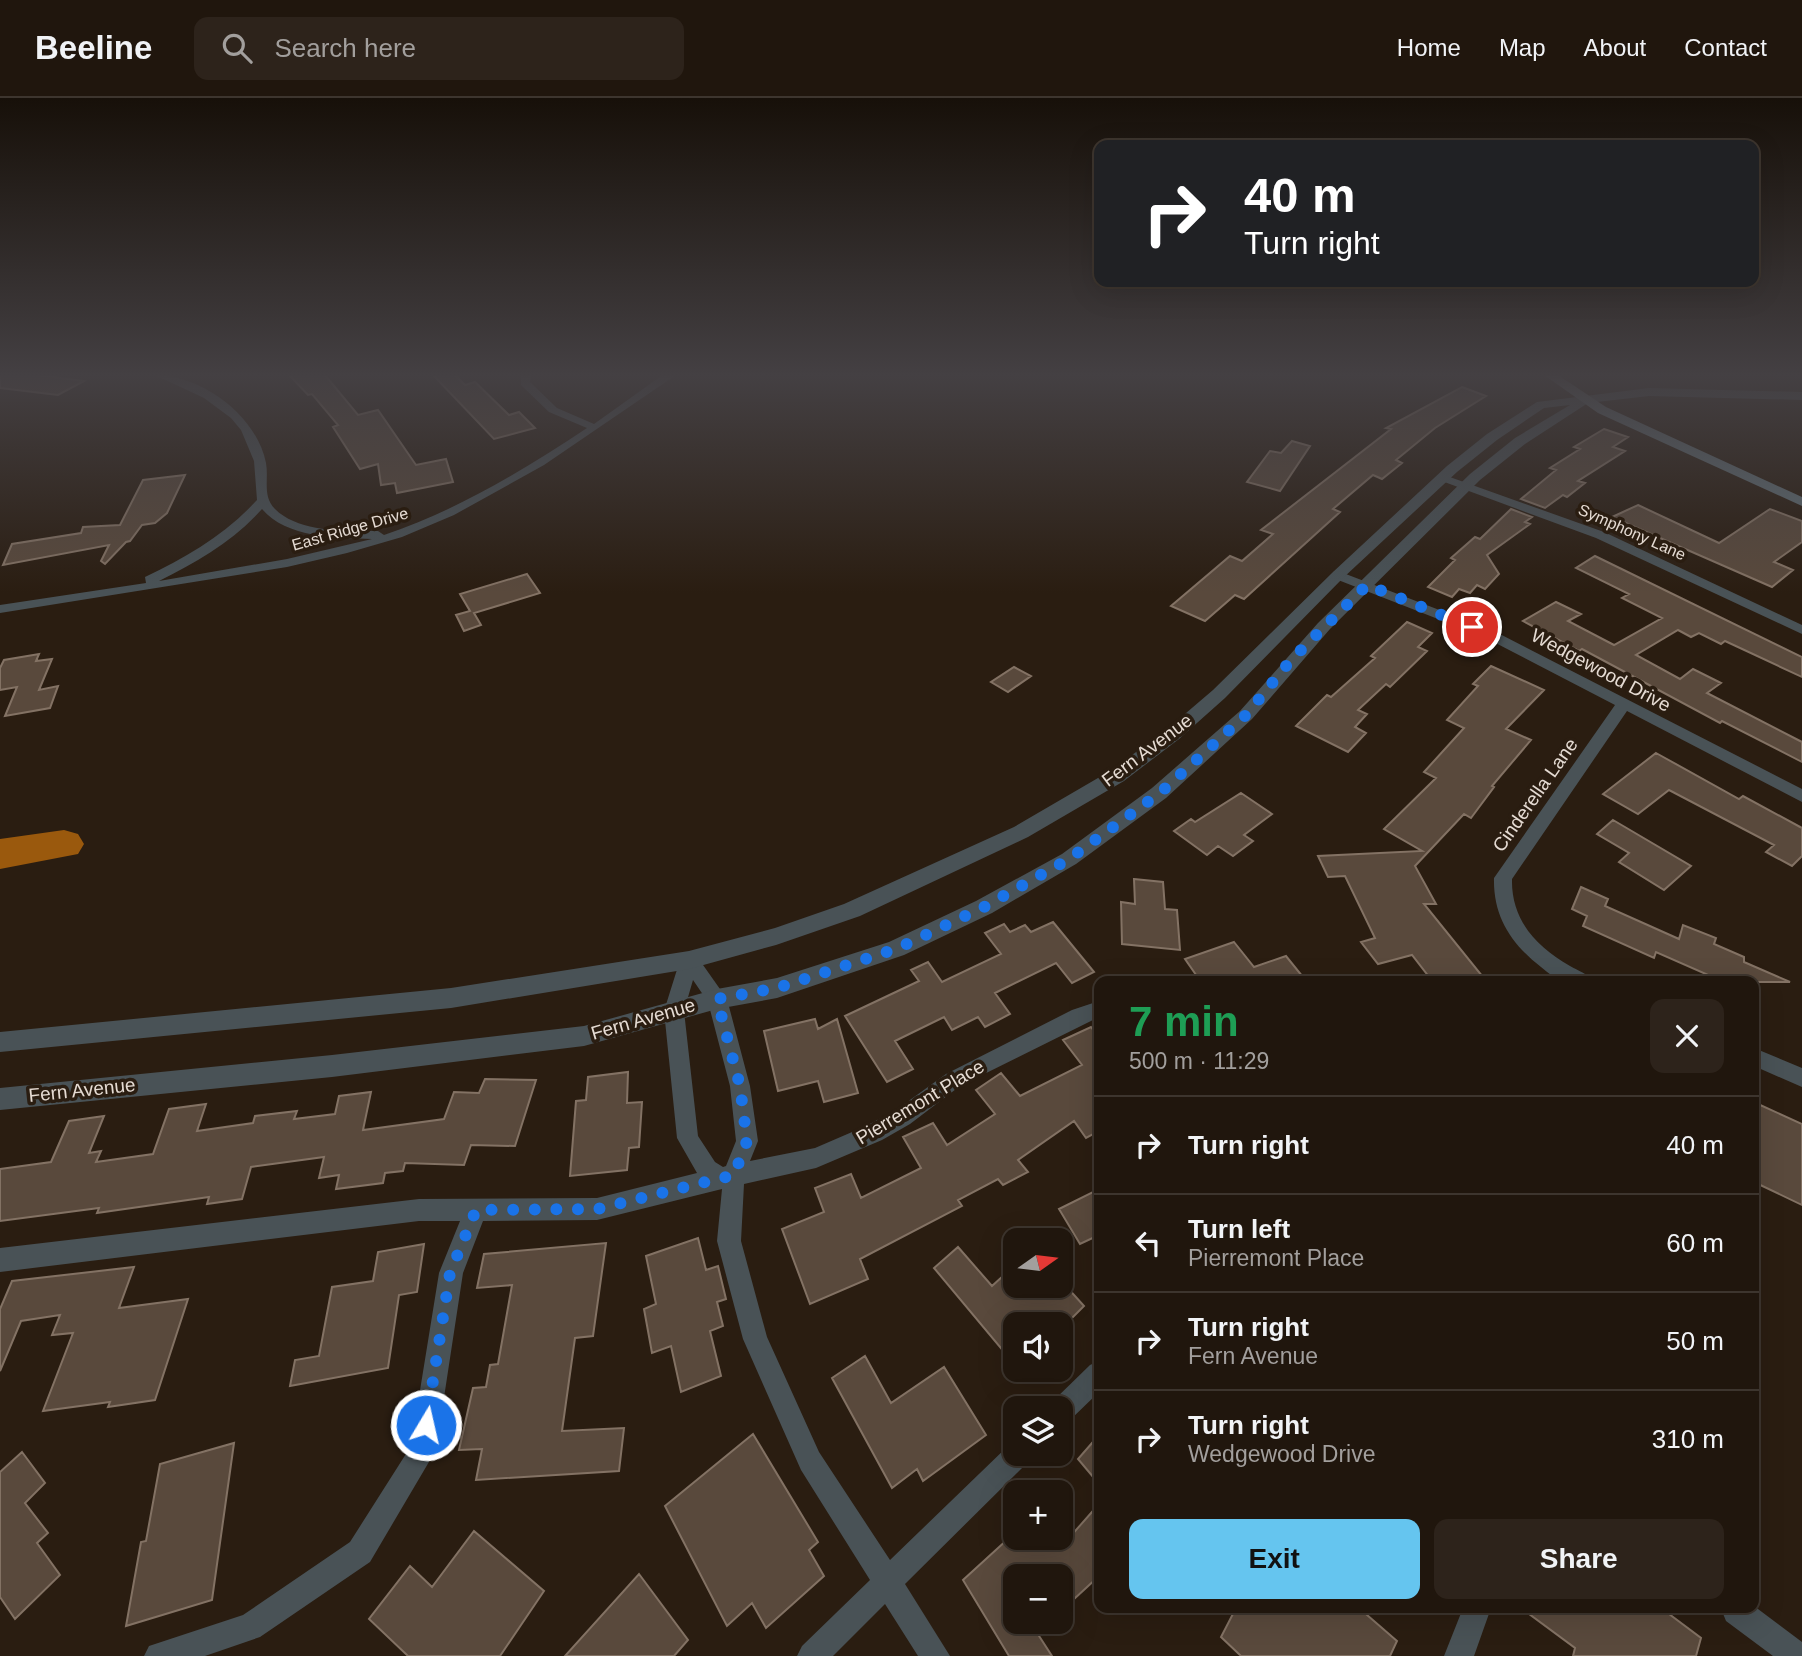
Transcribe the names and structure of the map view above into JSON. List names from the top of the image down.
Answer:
{
  "streets": {
    "street": [
      "East Ridge Drive",
      "Symphony Lane",
      "Wedgewood Drive",
      "Fern Avenue",
      "Cinderella Lane",
      "Pierremont Place"
    ]
  },
  "crossings": [
    ["Symphony Lane", "Fern Avenue"],
    ["Wedgewood Drive", "Fern Avenue"],
    ["Wedgewood Drive", "Cinderella Lane"]
  ],
  "north": "right",
  "page": {
    "header": "Beeline",
    "search": "Search here",
    "nav": [
      "Home",
      "Map",
      "About",
      "Contact"
    ],
    "turn": ["40 m", "Turn right"],
    "heading": ["7 min", "500 m · 11:29"],
    "list": [
      {
        "name": "Turn right",
        "value": "40 m"
      },
      {
        "name": "Turn left",
        "note": "Pierremont Place",
        "value": "60 m"
      },
      {
        "name": "Turn right",
        "note": "Fern Avenue",
        "value": "50 m"
      },
      {
        "name": "Turn right",
        "note": "Wedgewood Drive",
        "value": "310 m"
      }
    ],
    "map_buttons": ["+", "−"],
    "buttons": ["Exit", "Share"]
  }
}
